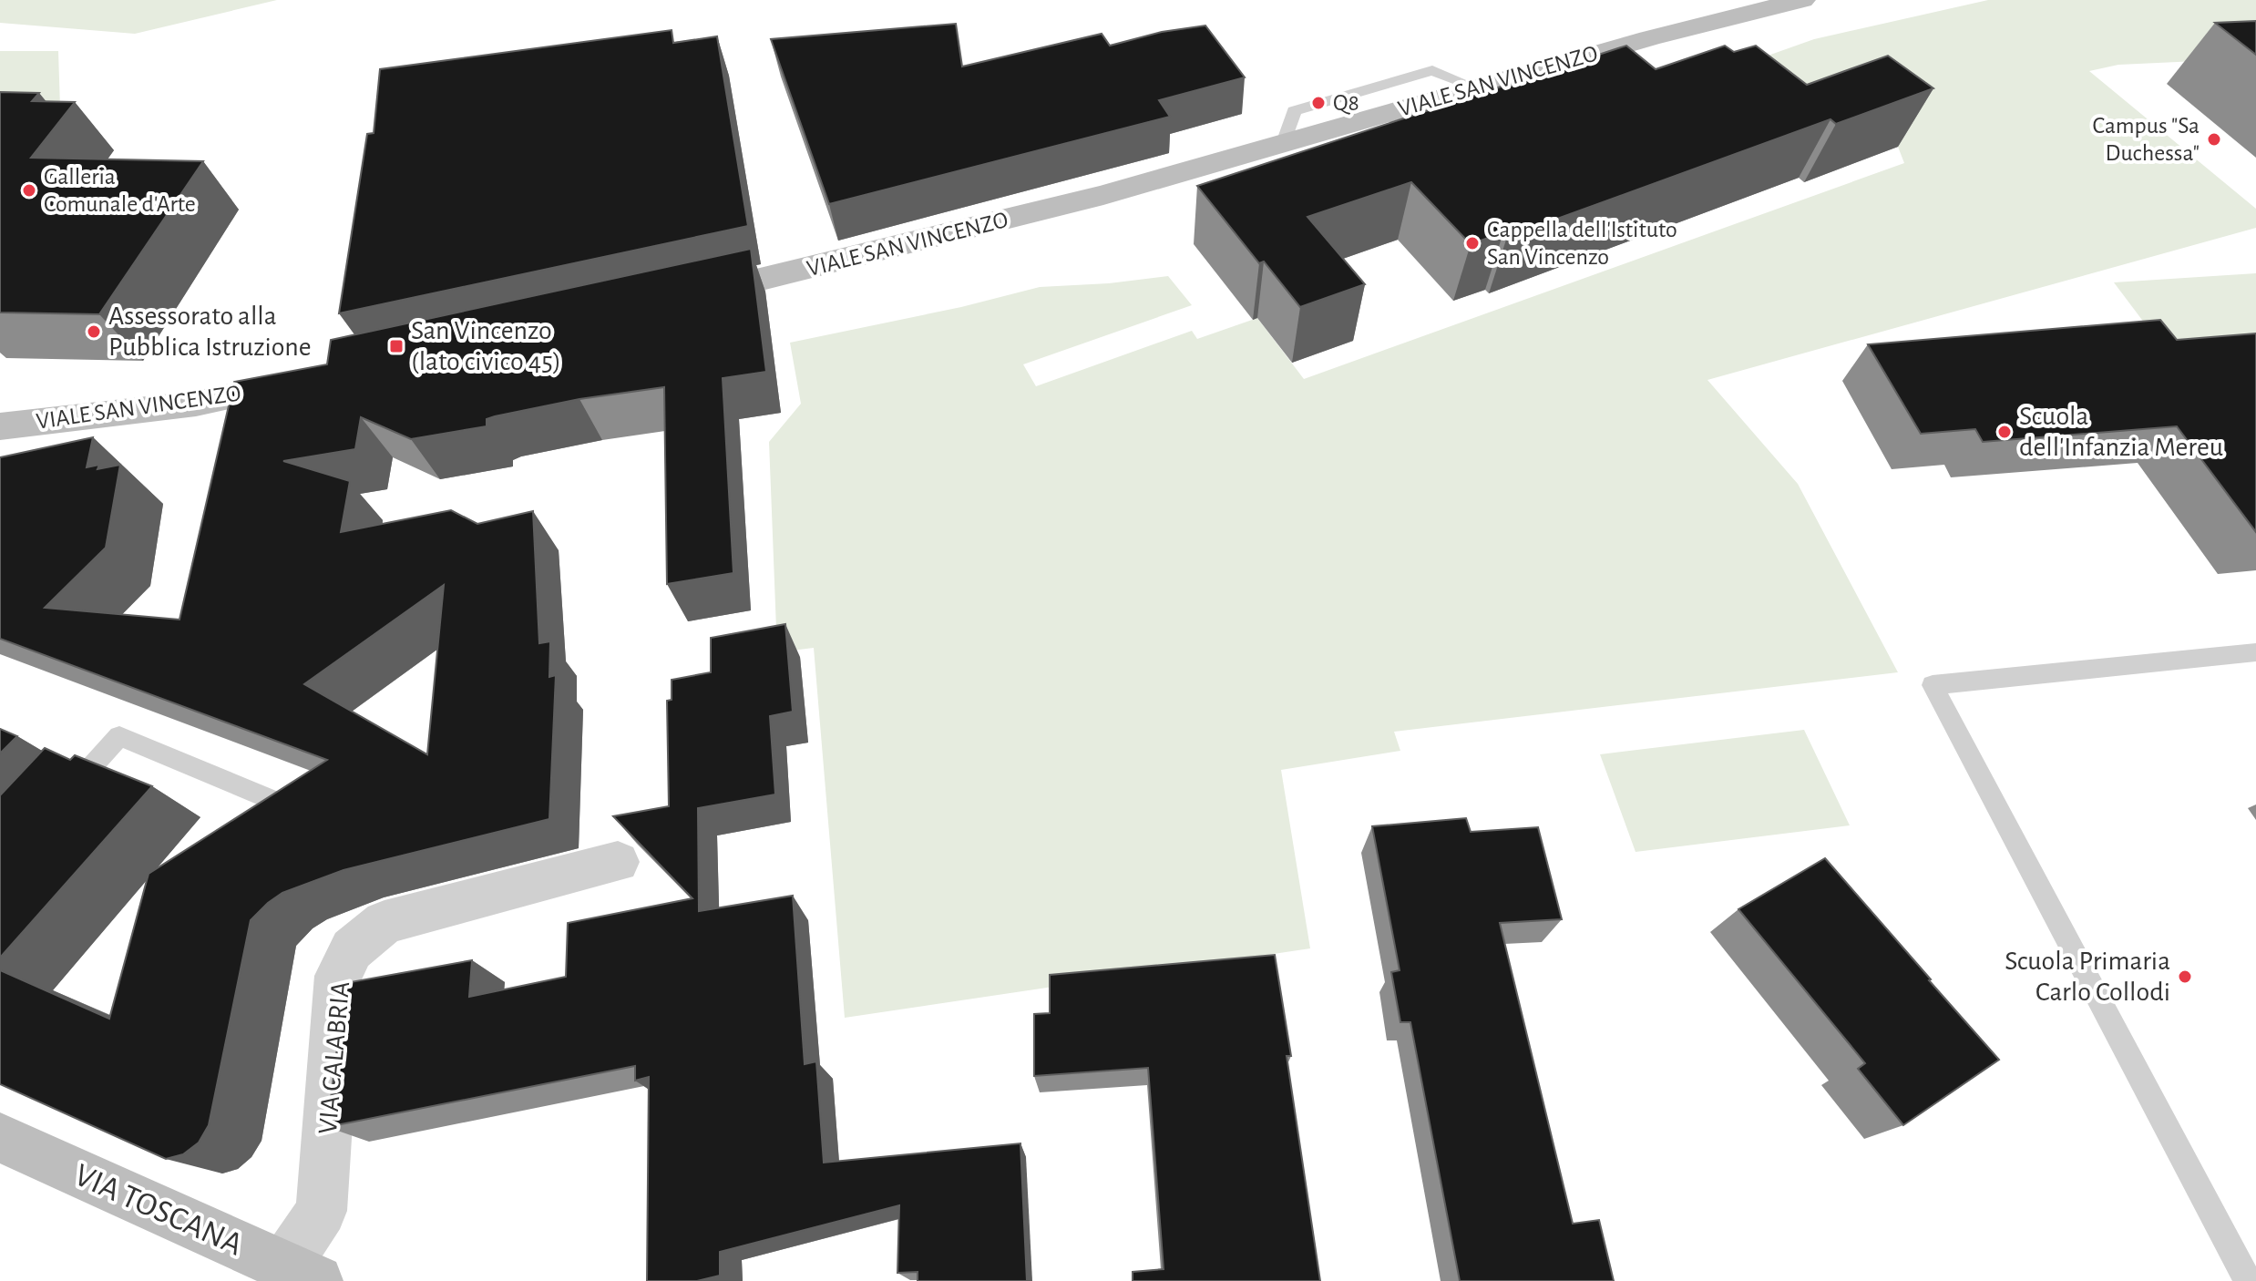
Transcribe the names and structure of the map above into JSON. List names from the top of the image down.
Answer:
{
  "streets": {
    "street": ["VIALE SAN VINCENZO", "VIA CALABRIA", "VIA TOSCANA"]
  },
  "crossings": [
    ["VIA CALABRIA", "VIA TOSCANA"]
  ],
  "places": {
    "other": [
      "Q8",
      "Campus \"Sa Duchessa\"",
      "Galleria Comunale d'Arte",
      "Cappella dell'Istituto San Vincenzo",
      "Assessorato alla Pubblica Istruzione",
      "Scuola dell'Infanzia Mereu",
      "Scuola Primaria Carlo Collodi"
    ],
    "transit": ["San Vincenzo (lato civico 45)"]
  }
}
